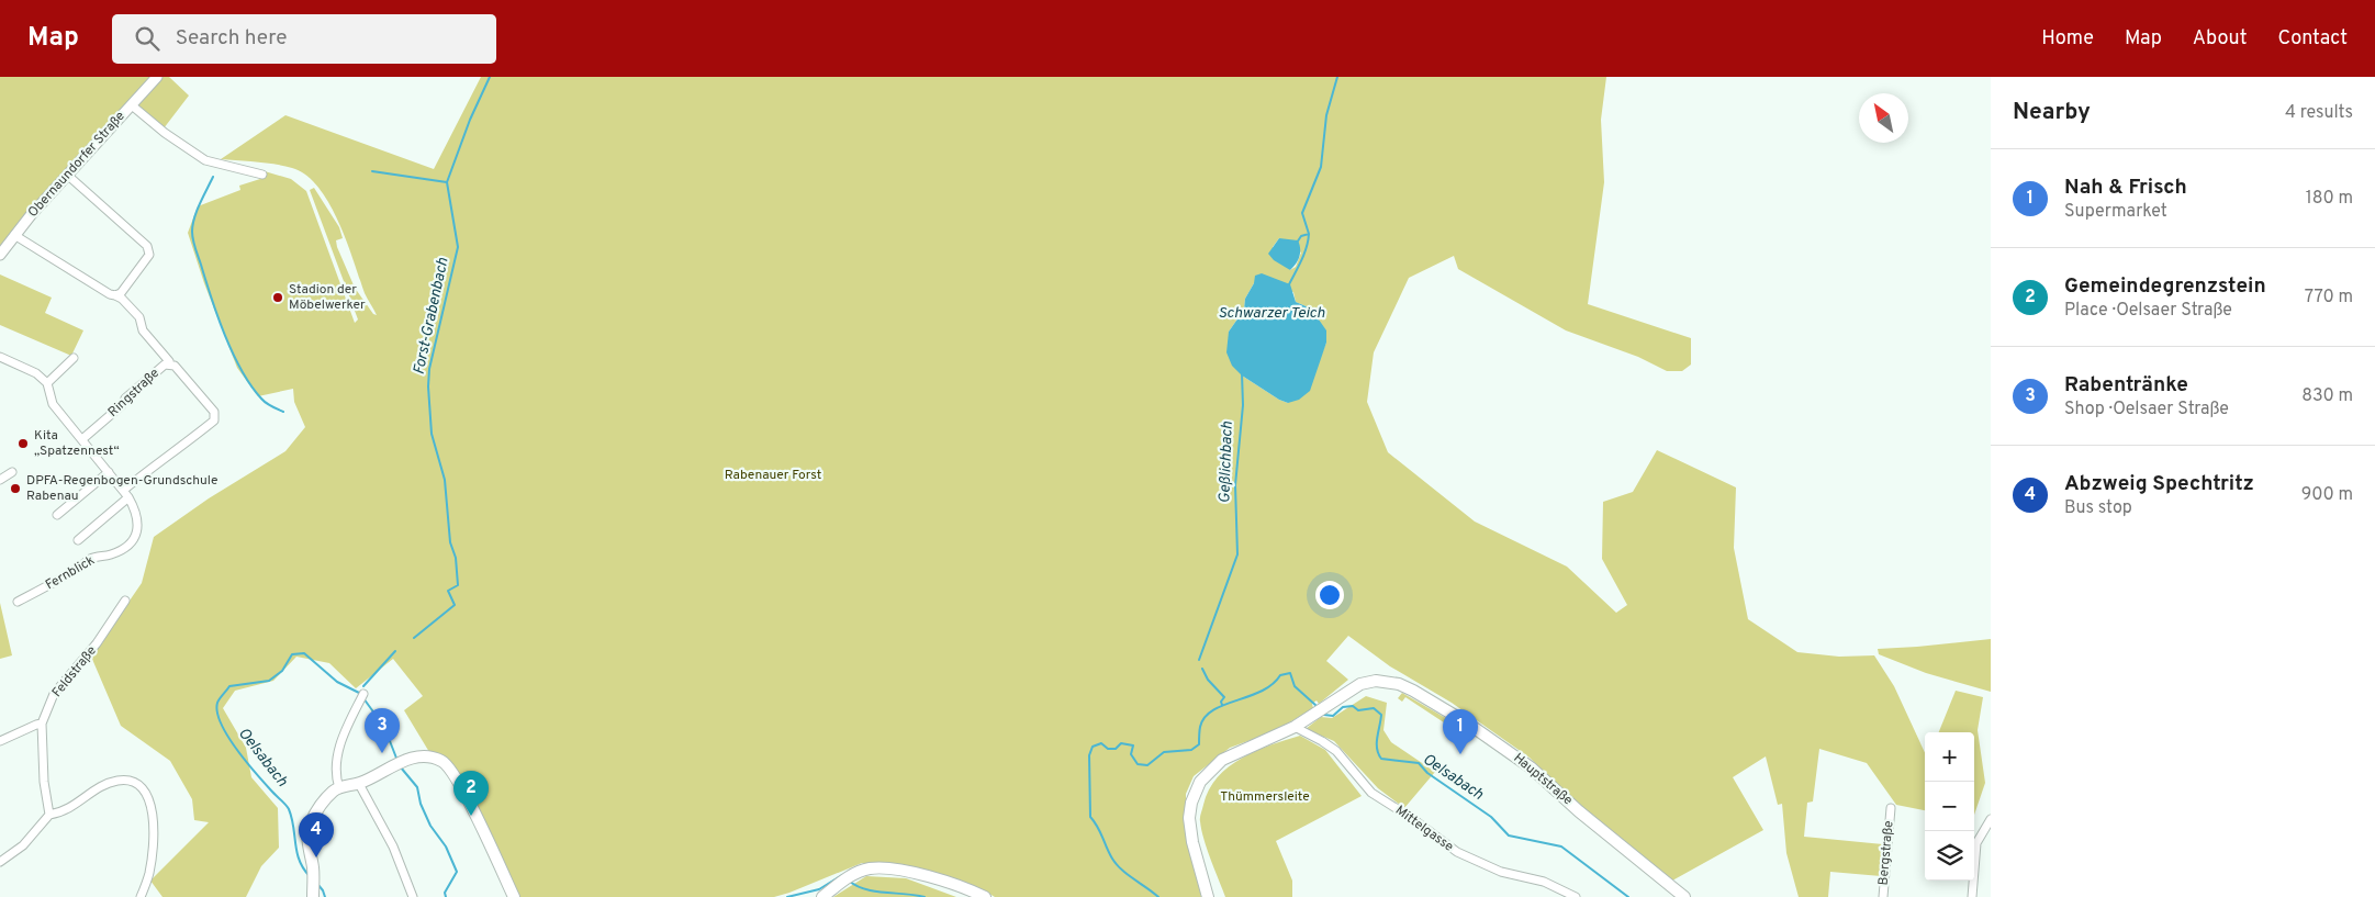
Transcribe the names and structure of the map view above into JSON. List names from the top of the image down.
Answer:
{
  "streets": {
    "main road": ["Hauptstraße"],
    "street": [
      "Obernaundorfer Straße",
      "Ringstraße",
      "Fernblick",
      "Feldstraße",
      "Mittelgasse",
      "Bergstraße"
    ]
  },
  "crossings": [
    ["Ringstraße", "Fernblick"],
    ["Hauptstraße", "Mittelgasse"]
  ],
  "water": [
    "Schwarzer Teich",
    "Forst-Grabenbach",
    "Geßlichbach",
    "Oelsabach"
  ],
  "parks": ["Rabenauer Forst", "Thümmersleite"],
  "places": ["Stadion der Möbelwerker", "Kita „Spatzennest“", "DPFA-Regenbogen-Grundschule Rabenau"],
  "north": "top left",
  "page": {
    "header": "Map",
    "search": "Search here",
    "nav": [
      "Home",
      "Map",
      "About",
      "Contact"
    ],
    "heading": ["Nearby", "4 results"],
    "list": [
      {
        "mark": "1",
        "name": "Nah & Frisch",
        "note": "Supermarket",
        "value": "180 m"
      },
      {
        "mark": "2",
        "name": "Gemeindegrenzstein",
        "note": "Place · Oelsaer Straße",
        "value": "770 m"
      },
      {
        "mark": "3",
        "name": "Rabentränke",
        "note": "Shop · Oelsaer Straße",
        "value": "830 m"
      },
      {
        "mark": "4",
        "name": "Abzweig Spechtritz",
        "note": "Bus stop",
        "value": "900 m"
      }
    ],
    "pins": [
      "3",
      "1",
      "2",
      "4"
    ],
    "map_buttons": ["+", "−"]
  }
}
